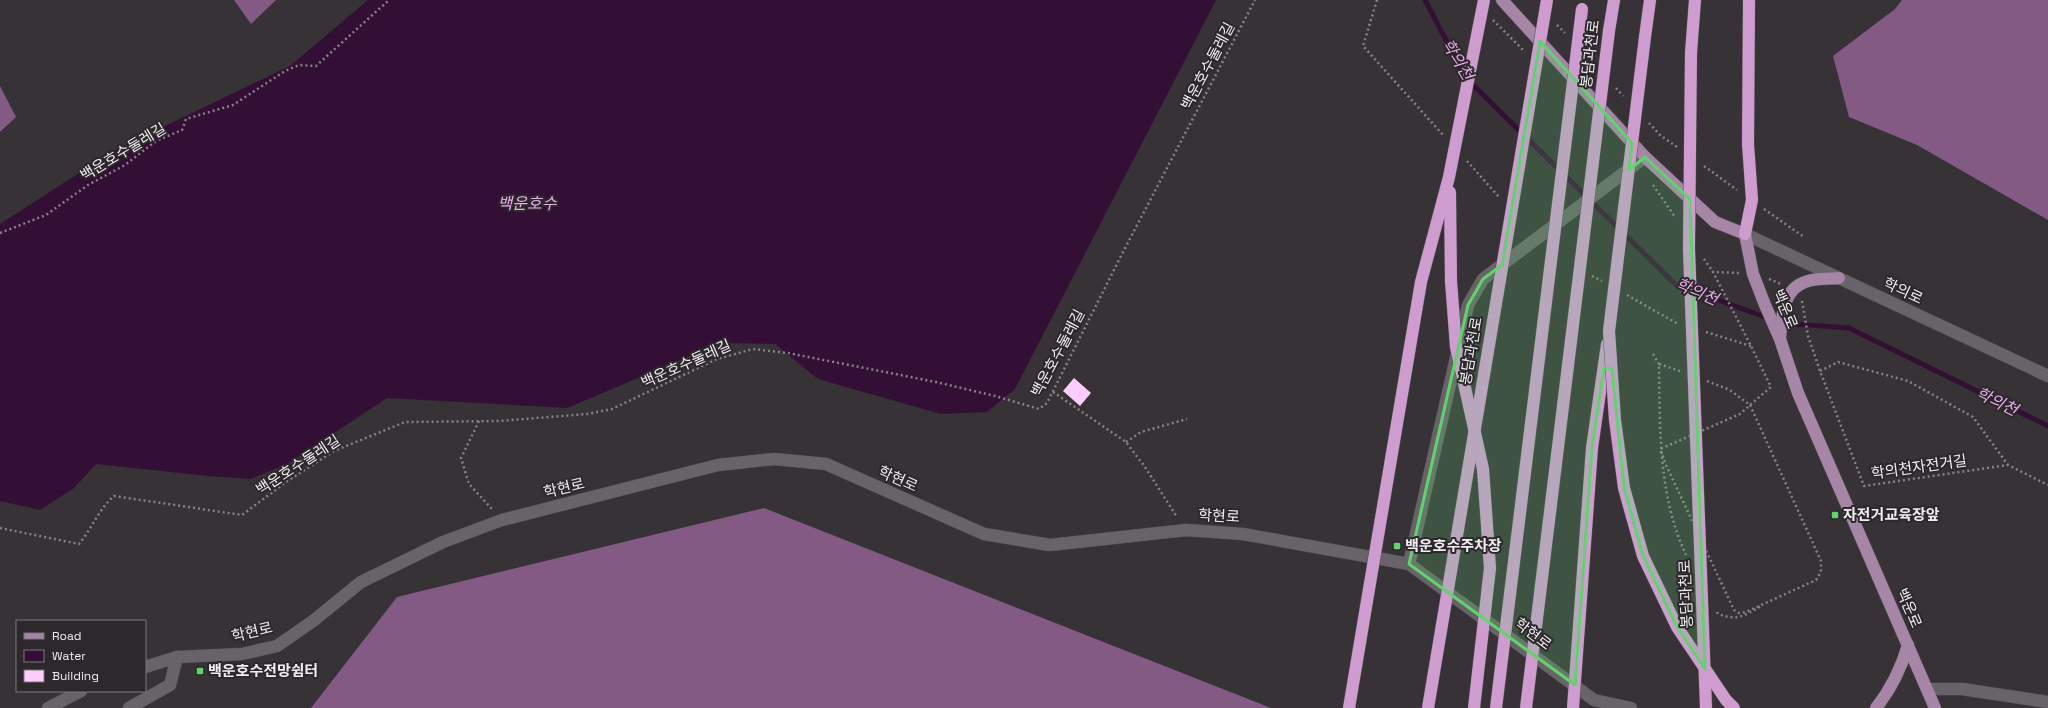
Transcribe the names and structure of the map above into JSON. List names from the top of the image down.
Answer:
{
  "streets": {
    "highway": ["봉담과천로"],
    "main road": ["백운로"],
    "street": ["학의로", "학현로"],
    "path": ["백운호수둘레길", "학의천자전거길"]
  },
  "crossings": [
    ["학의로", "백운로"]
  ],
  "water": ["학의천", "백운호수"],
  "places": {
    "transit": ["자전거교육장앞", "백운호수주차장", "백운호수전망쉼터"]
  },
  "legend": ["Road", "Water", "Building"]
}
